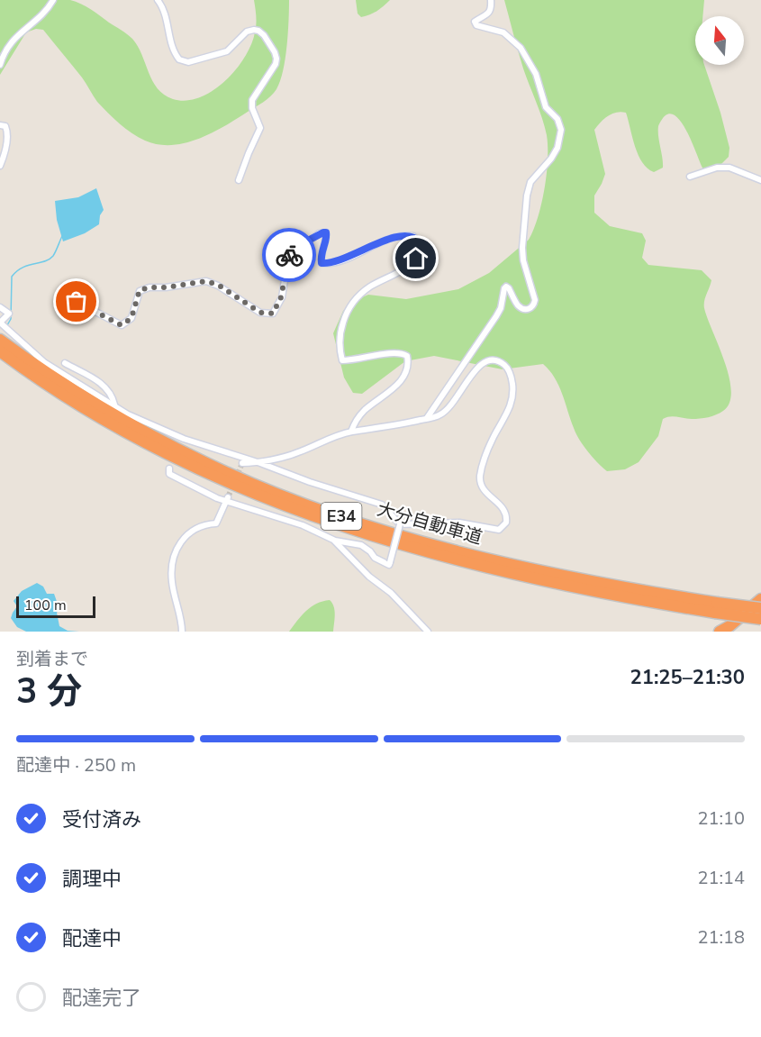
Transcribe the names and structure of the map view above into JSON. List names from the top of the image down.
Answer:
{
  "streets": {
    "highway": ["E34", "大分自動車道"]
  },
  "scale_bar": "100 m",
  "north": "top",
  "page": {
    "scale": "100 m",
    "heading": ["3 分", "到着まで", "21:25–21:30"],
    "bar": "配達中 · 250 m",
    "list": [
      ["受付済み", "21:10"],
      ["調理中", "21:14"],
      ["配達中", "21:18"],
      "配達完了"
    ]
  }
}
